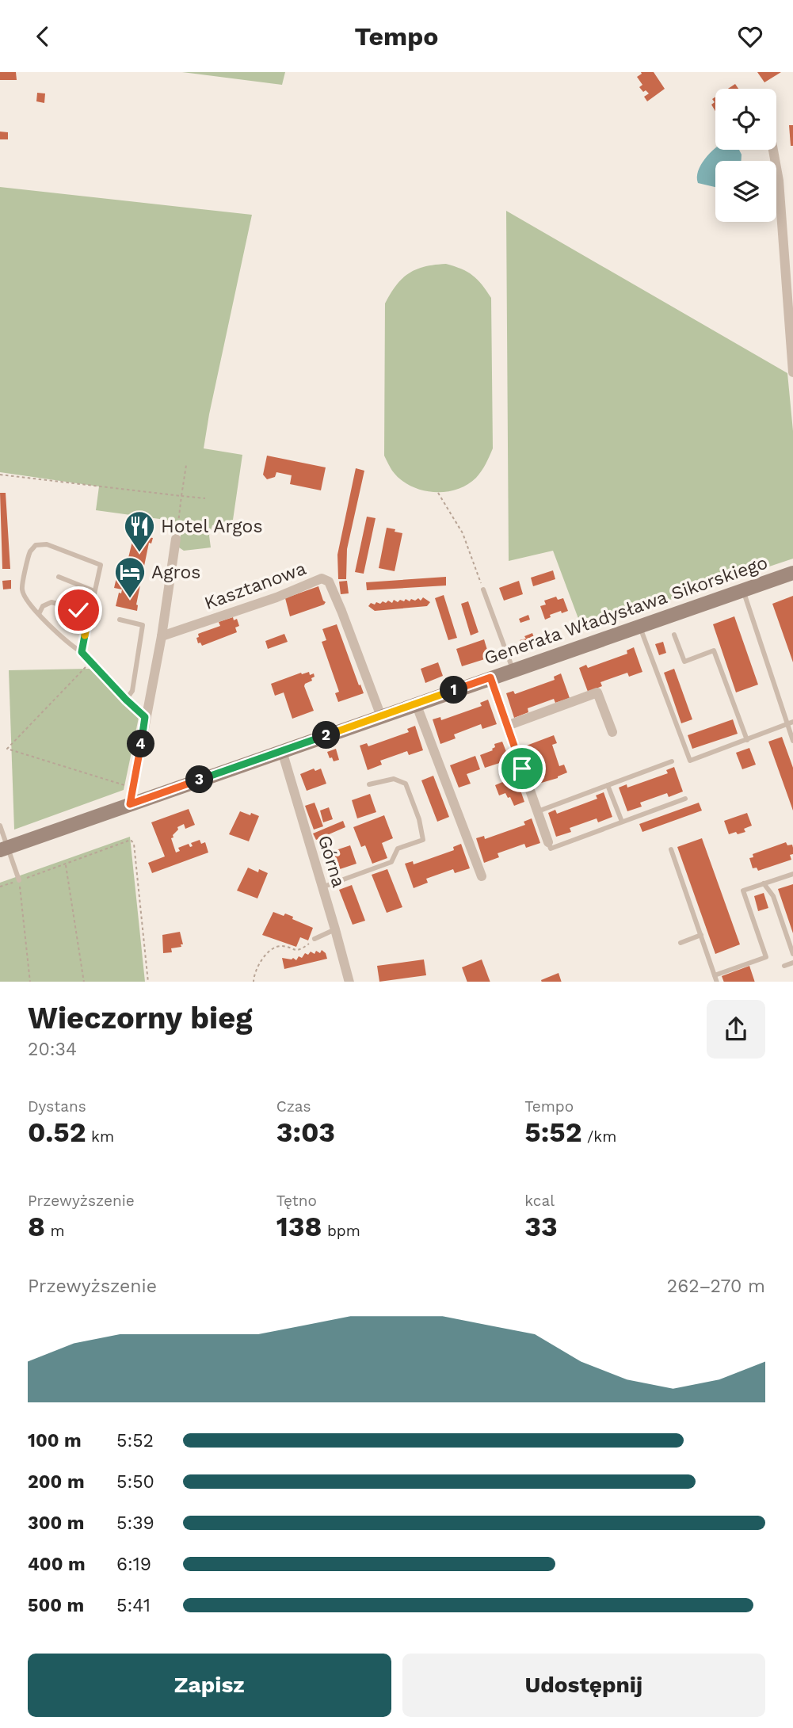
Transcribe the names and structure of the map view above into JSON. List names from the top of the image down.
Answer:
{
  "streets": {
    "main road": ["Generała Władysława Sikorskiego"],
    "street": ["Kasztanowa", "Górna"]
  },
  "crossings": [
    ["Kasztanowa", "Generała Władysława Sikorskiego"],
    ["Generała Władysława Sikorskiego", "Górna"]
  ],
  "places": {
    "restaurant": ["Hotel Argos"],
    "hotel": ["Agros"]
  },
  "page": {
    "header": "Tempo",
    "pins": [
      "1",
      "2",
      "4",
      "3"
    ],
    "heading": ["Wieczorny bieg", "20:34"],
    "stats": [
      ["Dystans", "0.52 km"],
      ["Czas", "3:03"],
      ["Tempo", "5:52 /km"],
      ["Przewyższenie", "8 m"],
      ["Tętno", "138 bpm"],
      ["kcal", "33"]
    ],
    "chart": ["Przewyższenie", "262–270 m"],
    "list": [
      {
        "name": "100 m",
        "note": "5:52"
      },
      {
        "name": "200 m",
        "note": "5:50"
      },
      {
        "name": "300 m",
        "note": "5:39"
      },
      {
        "name": "400 m",
        "note": "6:19"
      },
      {
        "name": "500 m",
        "note": "5:41"
      }
    ],
    "buttons": ["Zapisz", "Udostępnij"]
  }
}
